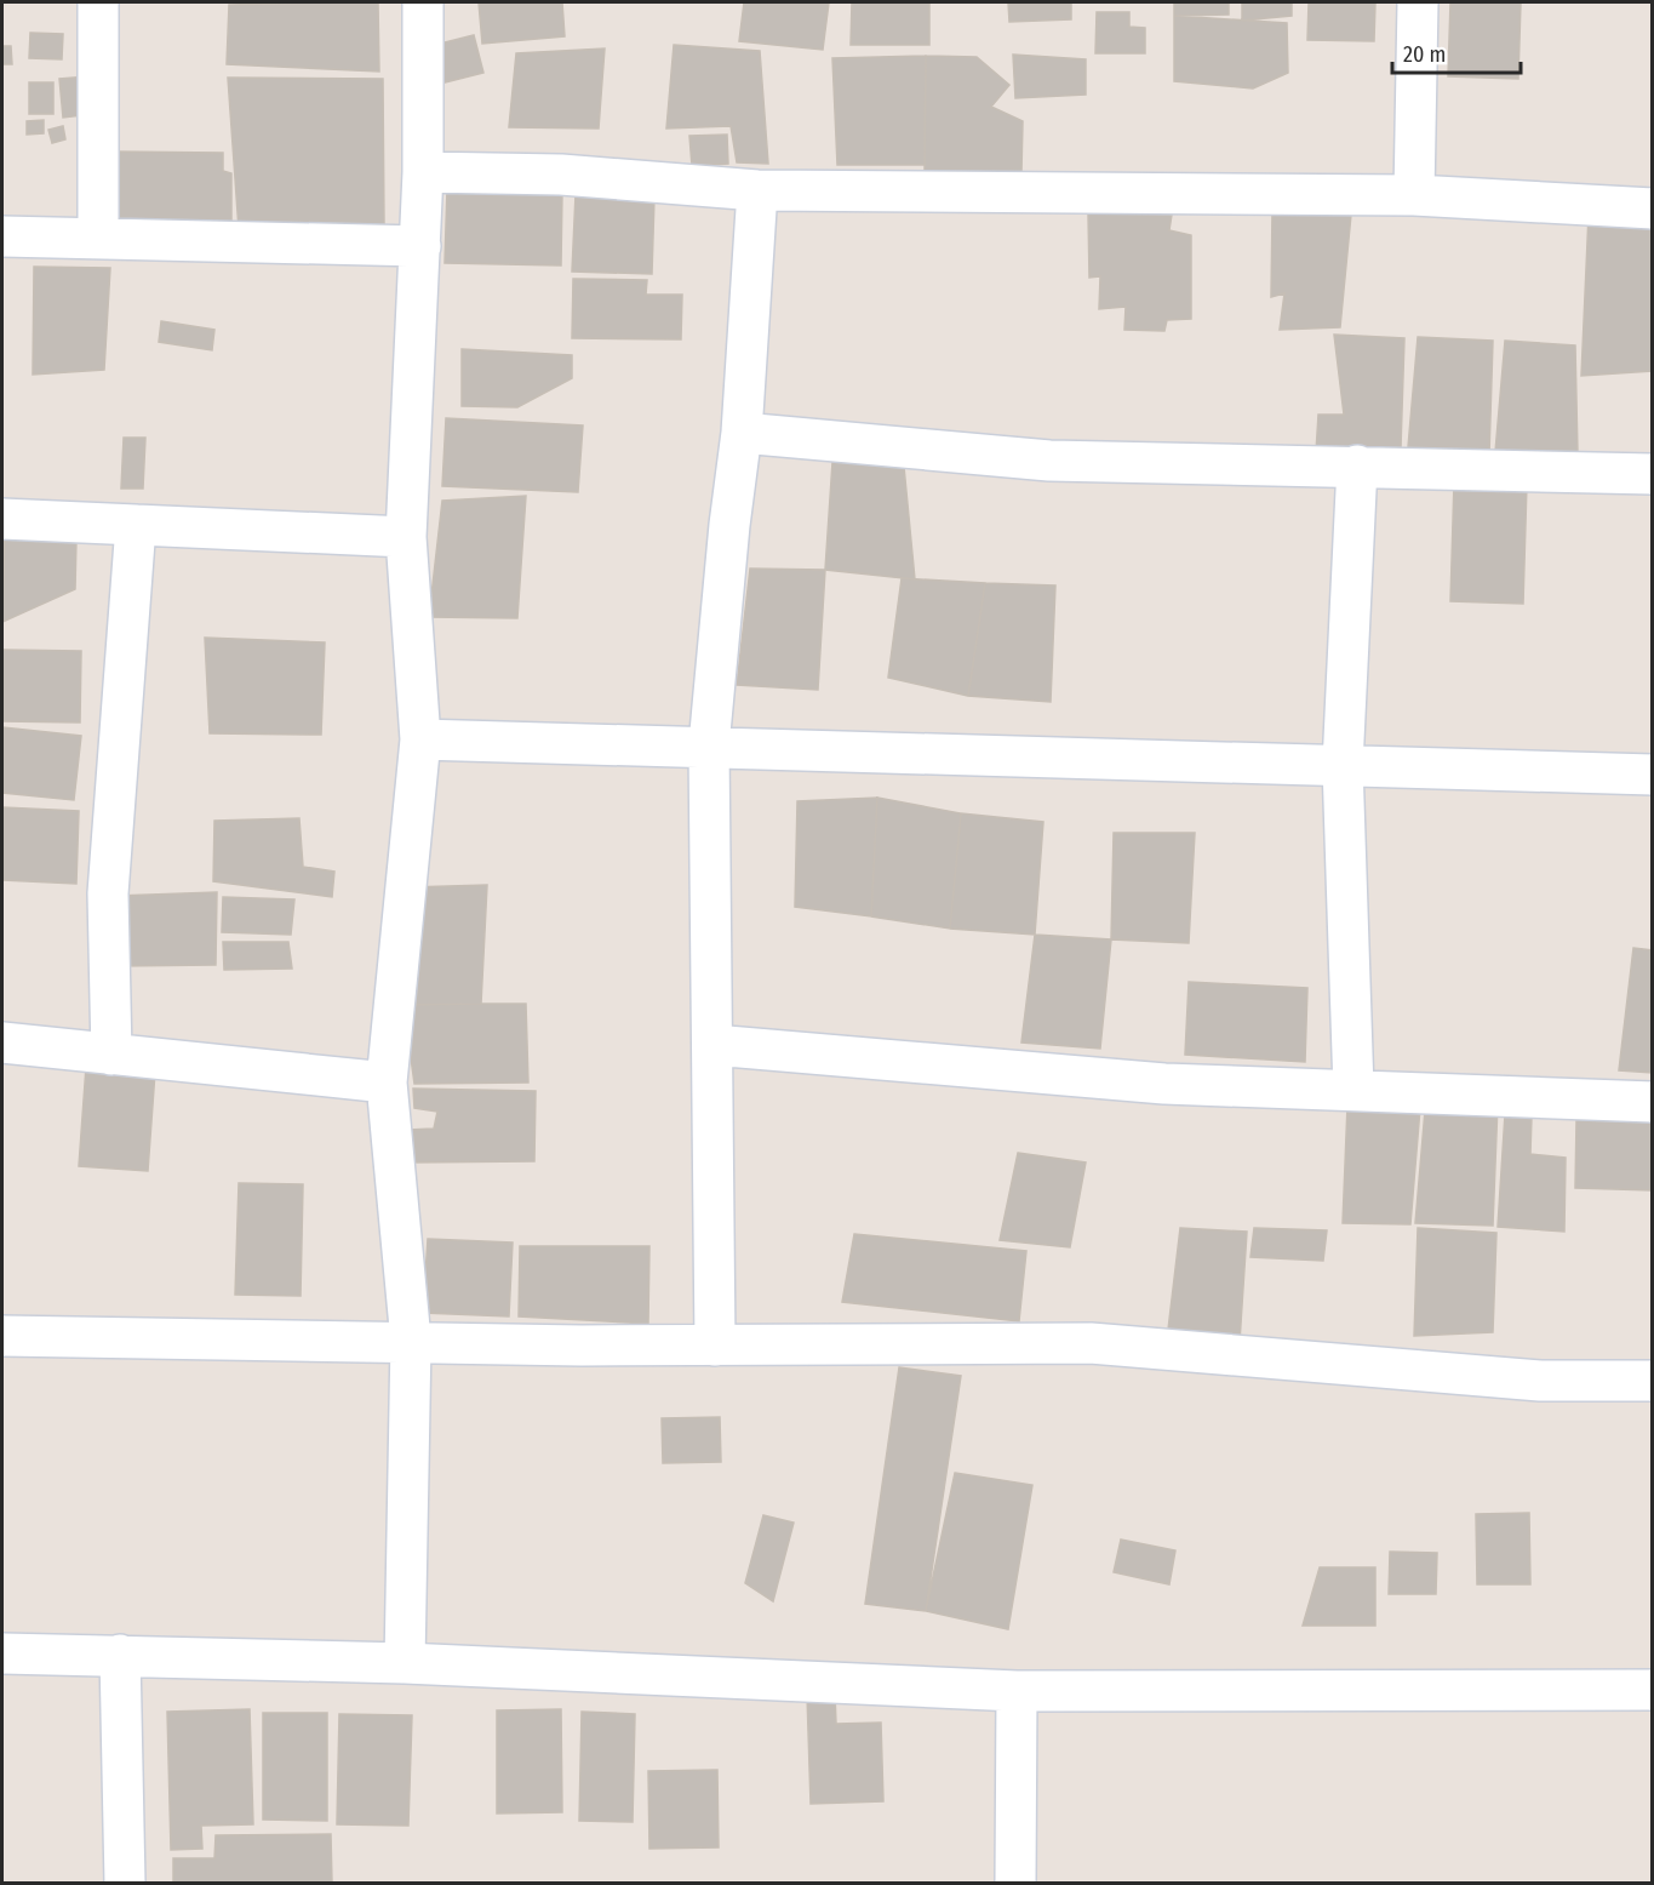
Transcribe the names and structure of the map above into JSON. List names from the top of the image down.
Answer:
{
  "scale_bar": "20 m"
}
